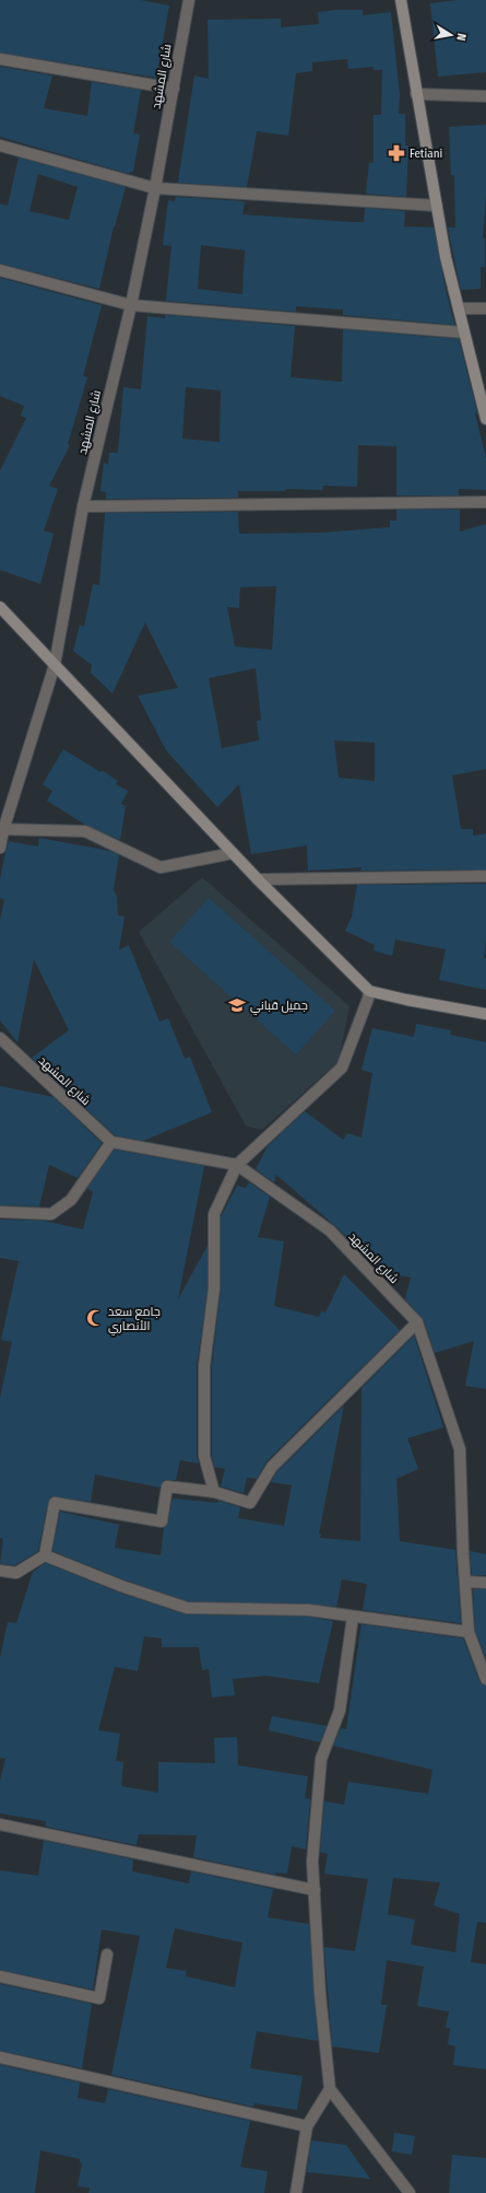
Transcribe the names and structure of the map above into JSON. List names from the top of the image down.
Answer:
{
  "streets": {
    "street": ["شارع المشهد"]
  },
  "places": {
    "pharmacy": ["Fetiani"],
    "school or university": ["جميل قباني"],
    "mosque": ["جامع سعد الأنصاري"]
  },
  "north": "right"
}
